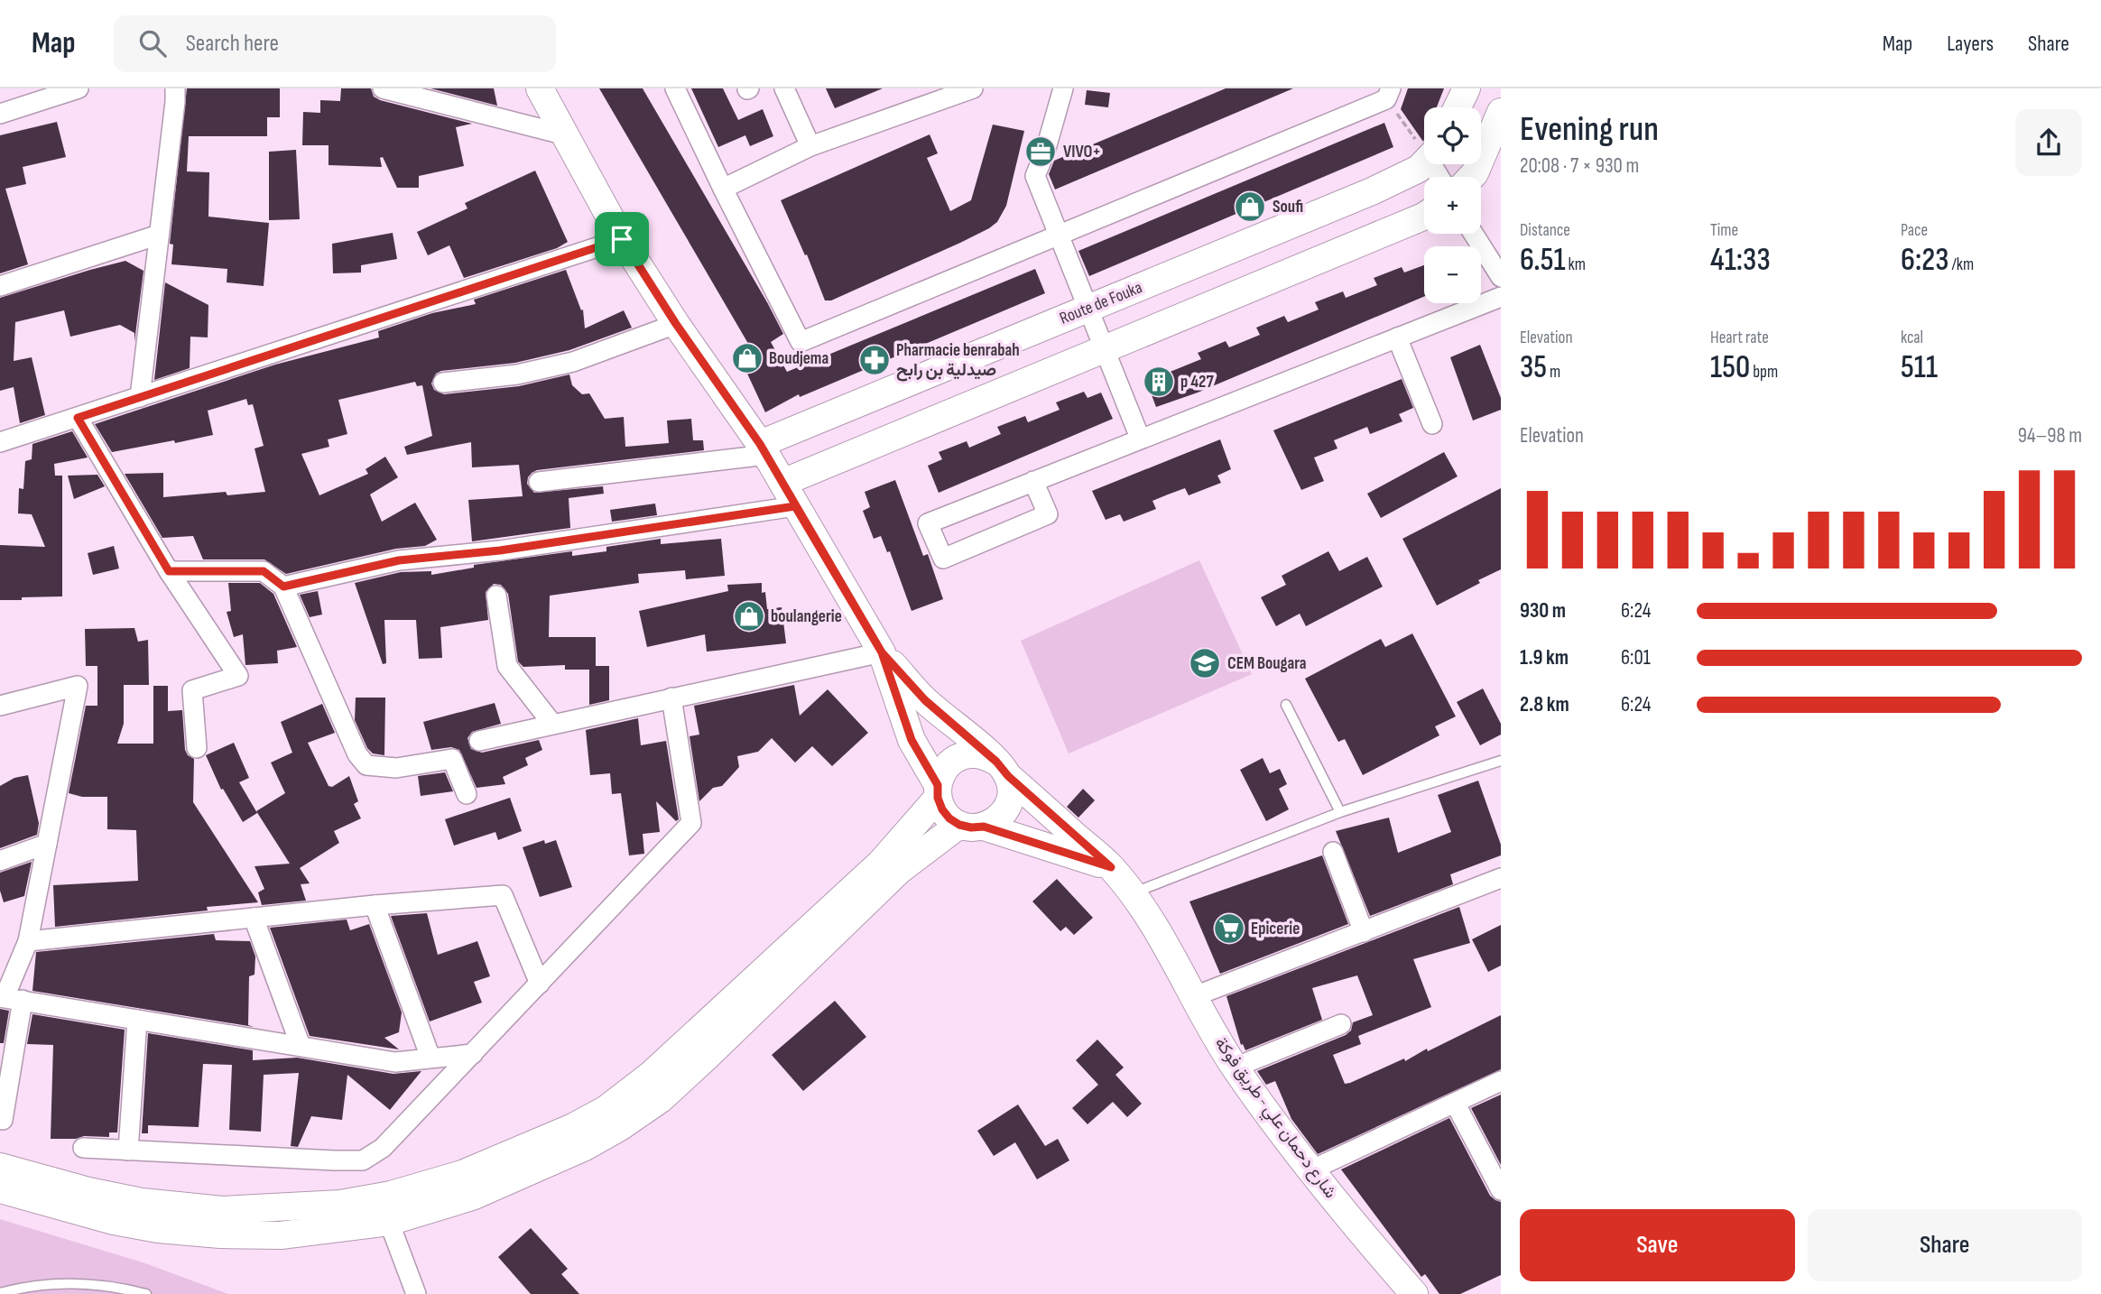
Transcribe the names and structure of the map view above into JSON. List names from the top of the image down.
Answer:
{
  "streets": {
    "main road": ["Route de Fouka", "شارع دحمان علي - طريق فوكة"]
  },
  "crossings": [
    ["Route de Fouka", "شارع دحمان علي - طريق فوكة"]
  ],
  "places": {
    "office": ["VIVO+"],
    "shop": ["Soufi", "Boudjema", "boulangerie"],
    "pharmacy": ["Pharmacie benrabah صيدلية بن رابح"],
    "building": ["p 427"],
    "school or university": ["CEM Bougara"],
    "supermarket": ["Epicerie"]
  },
  "page": {
    "header": "Map",
    "search": "Search here",
    "nav": ["Map", "Layers", "Share"],
    "heading": ["Evening run", "20:08 · 7 × 930 m"],
    "map_buttons": ["+", "−"],
    "stats": [
      ["Distance", "6.51 km"],
      ["Time", "41:33"],
      ["Pace", "6:23 /km"],
      ["Elevation", "35 m"],
      ["Heart rate", "150 bpm"],
      ["kcal", "511"]
    ],
    "chart": ["Elevation", "94–98 m"],
    "list": [
      {
        "name": "930 m",
        "note": "6:24"
      },
      {
        "name": "1.9 km",
        "note": "6:01"
      },
      {
        "name": "2.8 km",
        "note": "6:24"
      }
    ],
    "buttons": ["Save", "Share"]
  }
}
